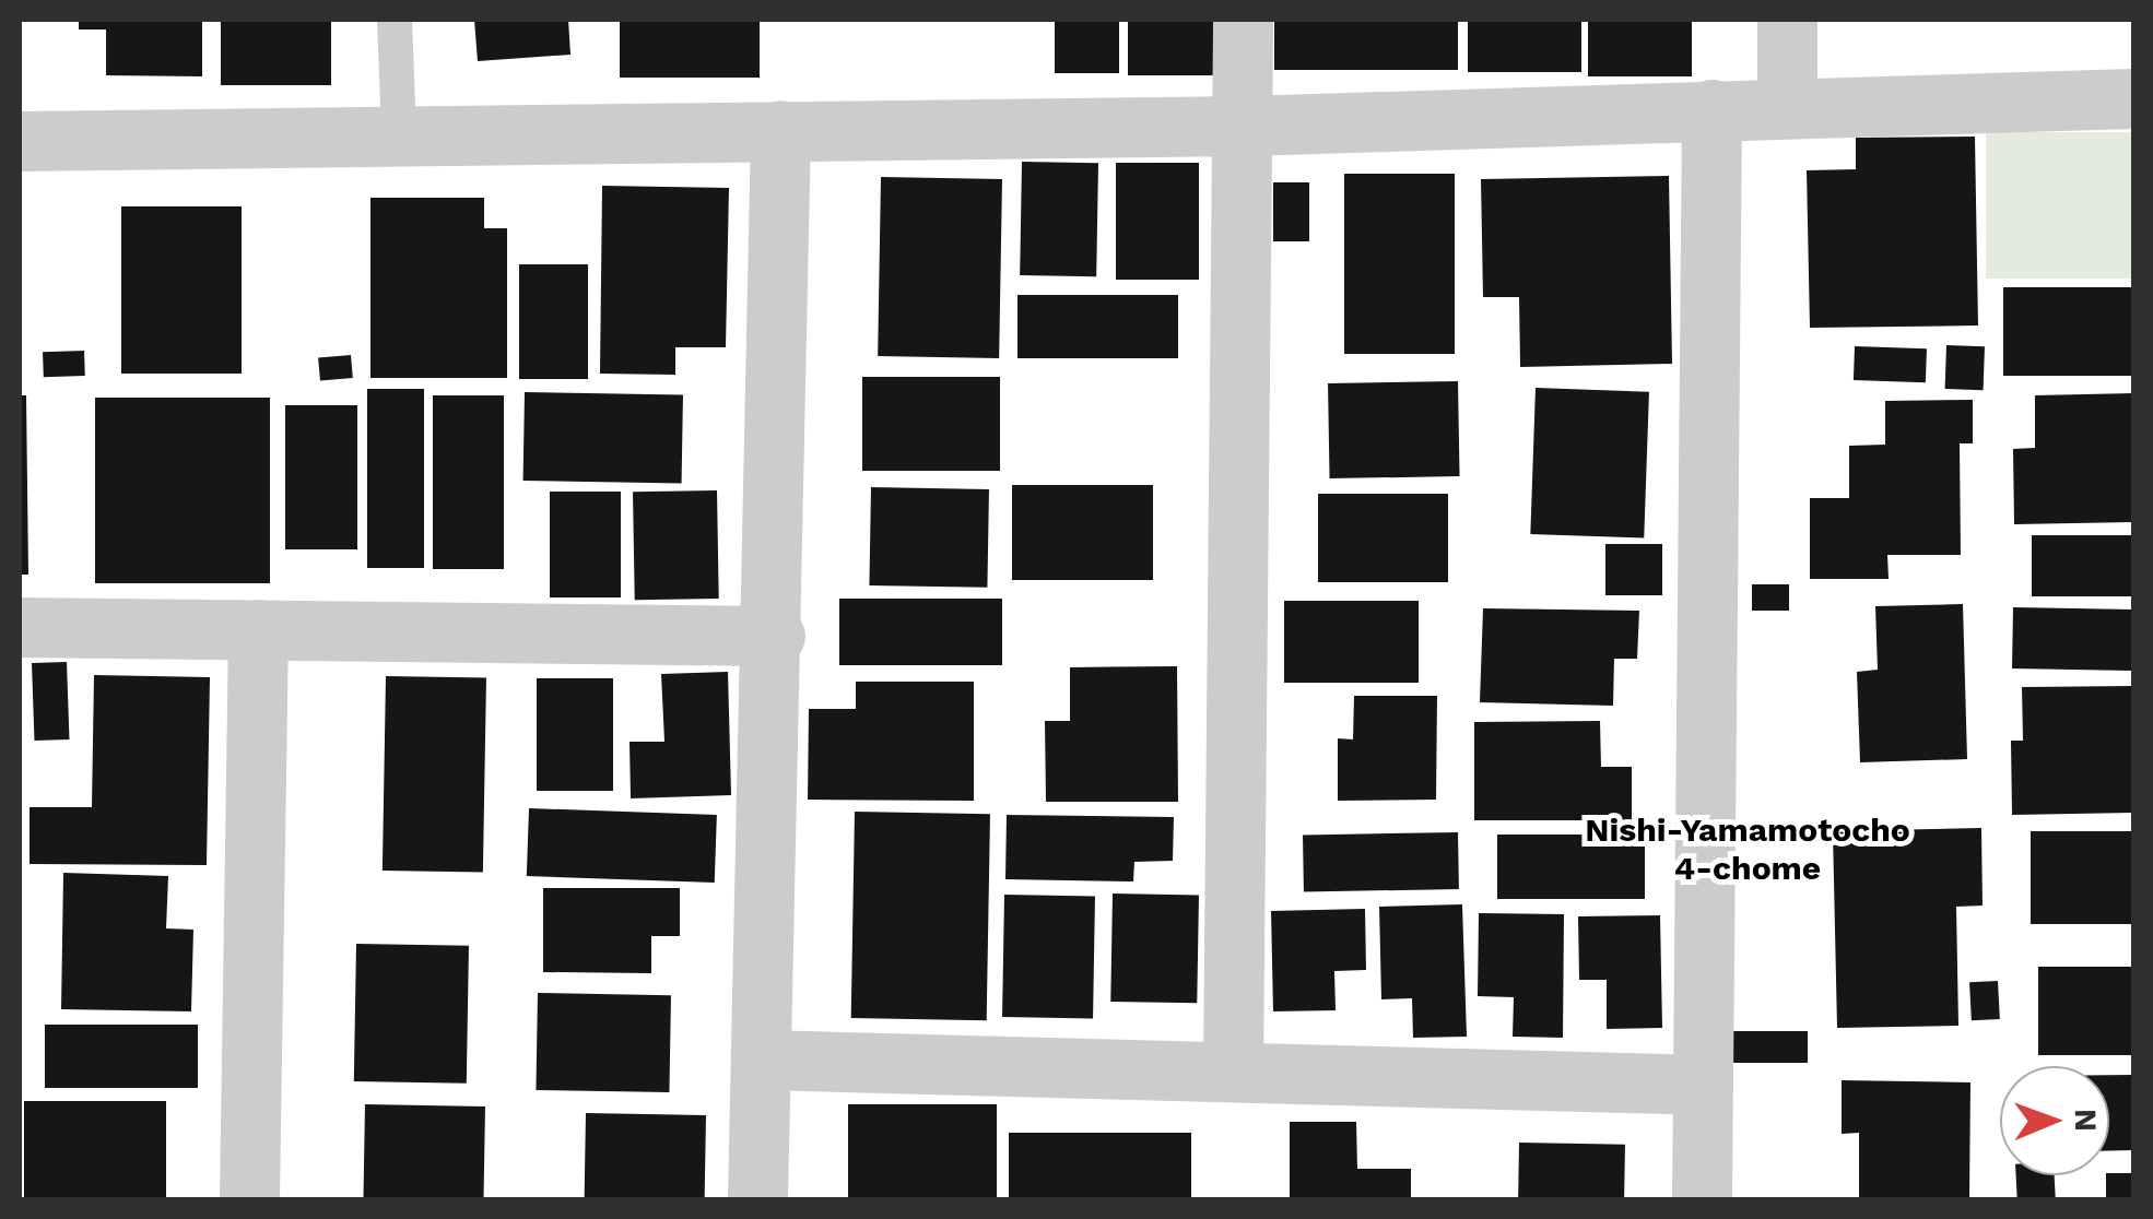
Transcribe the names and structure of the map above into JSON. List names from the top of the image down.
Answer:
{
  "districts": ["Nishi-Yamamotocho 4-chome"],
  "north": "right"
}
